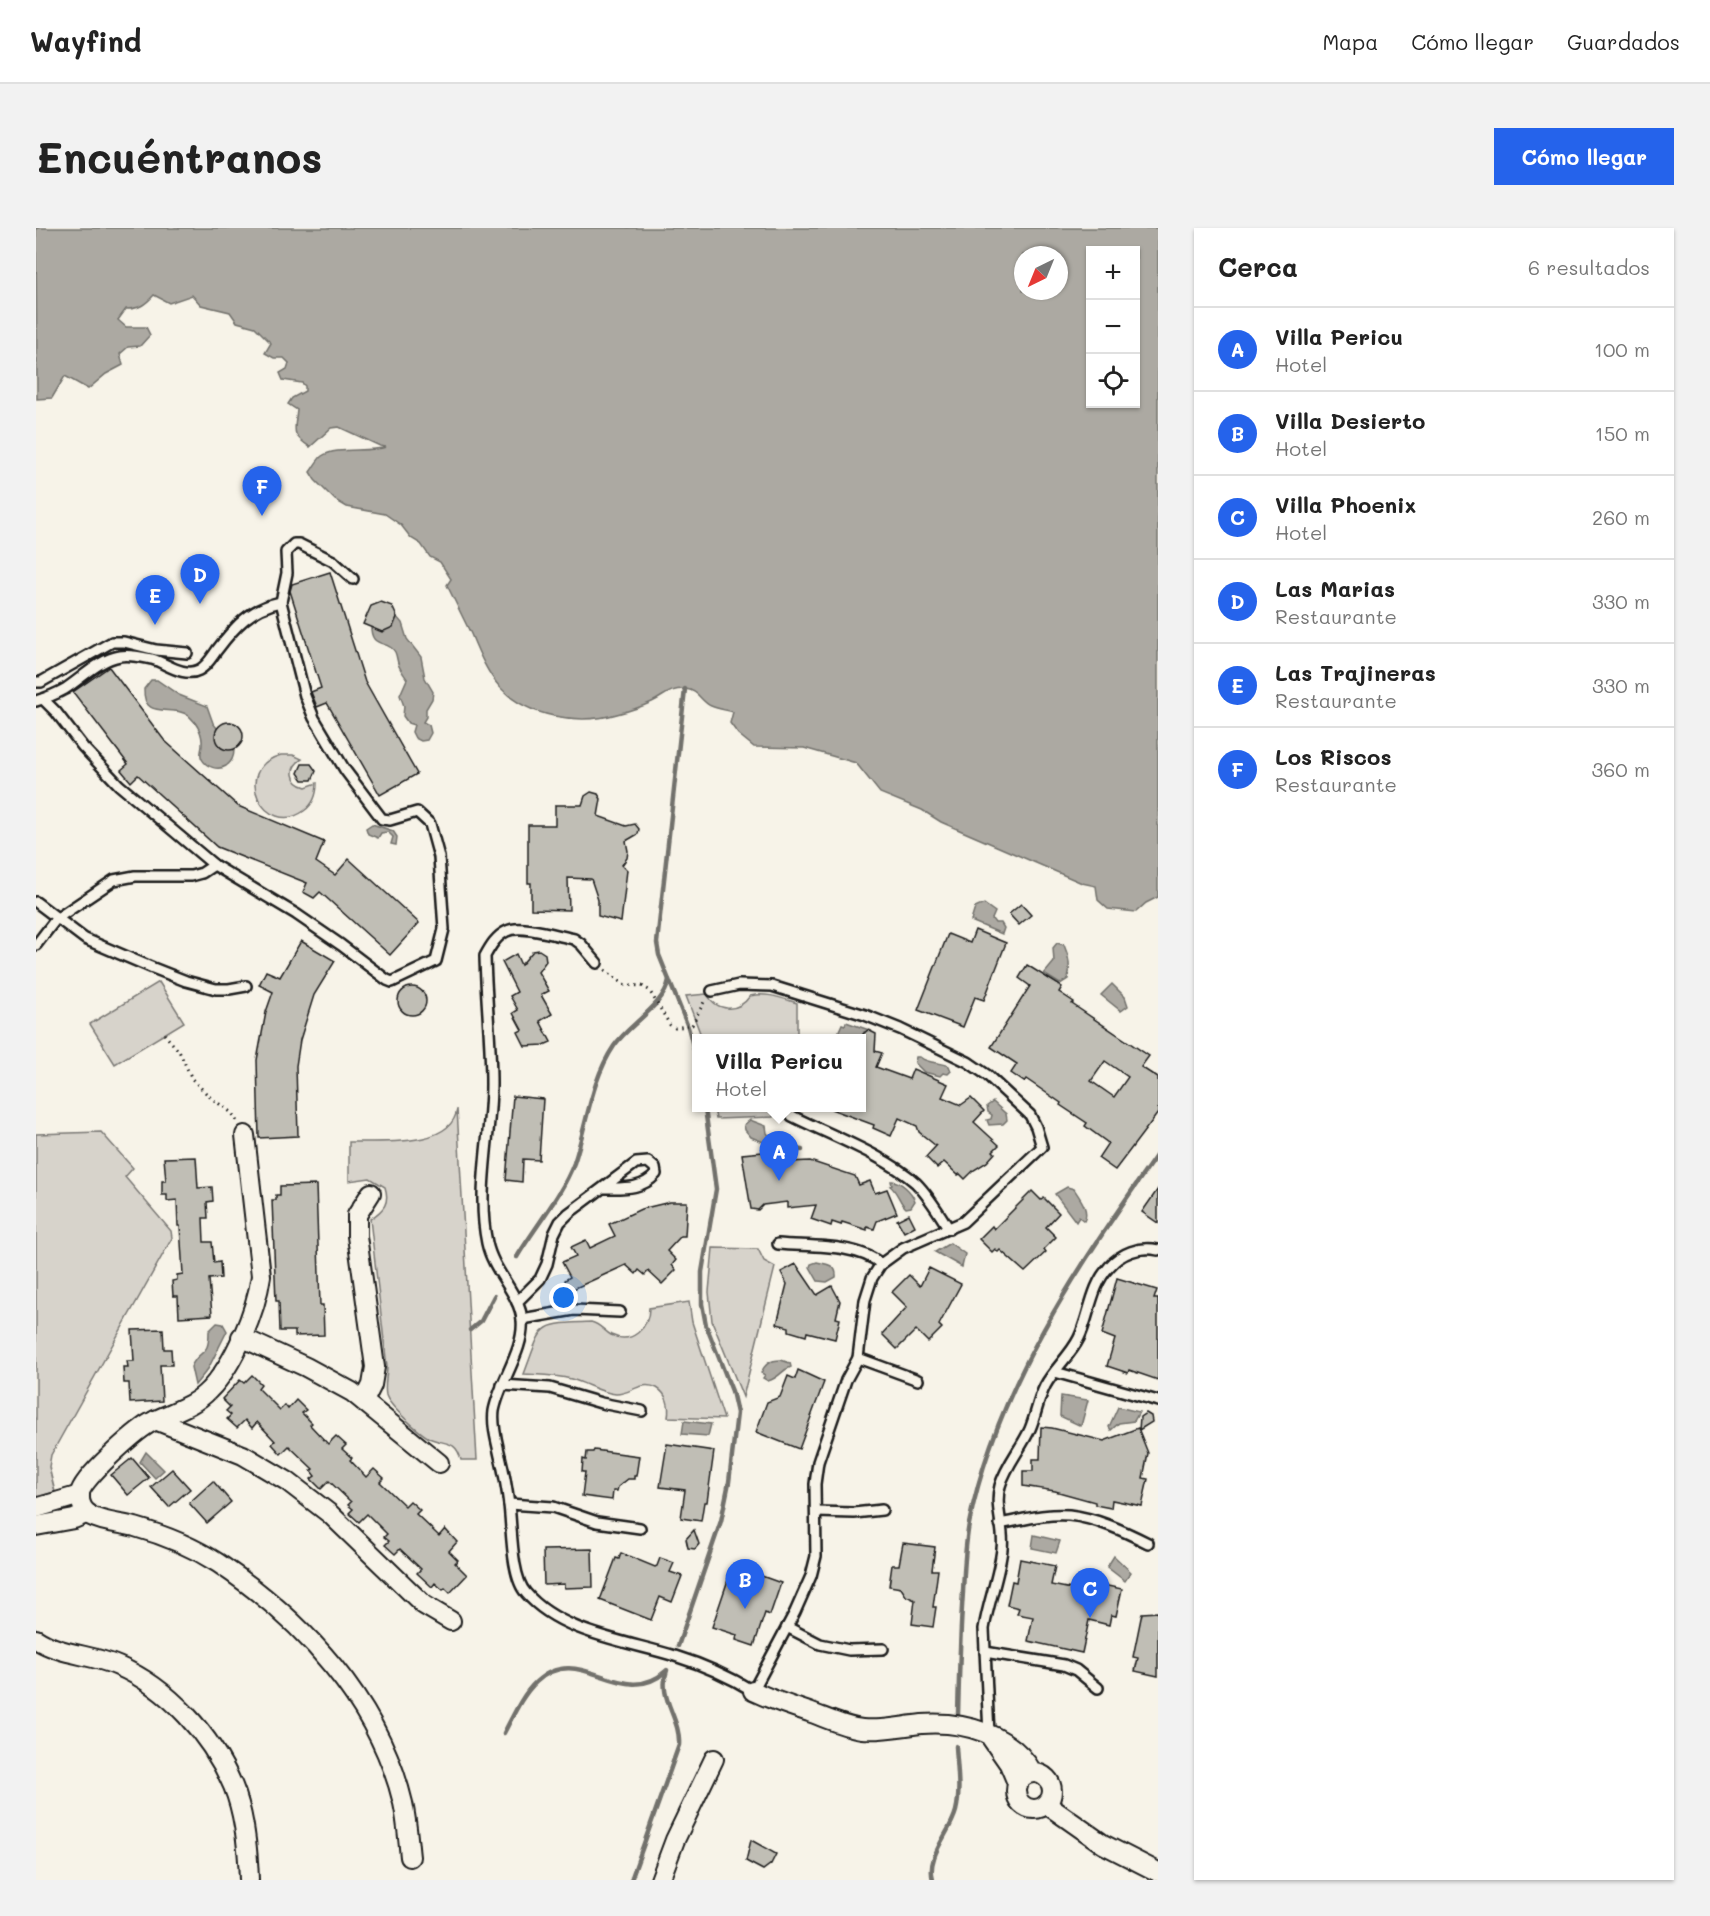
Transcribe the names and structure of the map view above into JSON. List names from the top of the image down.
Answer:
{
  "north": "bottom left",
  "page": {
    "header": "Wayfind",
    "nav": ["Mapa", "Cómo llegar", "Guardados"],
    "buttons": "Cómo llegar",
    "title": "Encuéntranos",
    "heading": ["Cerca", "6 resultados"],
    "map_buttons": ["+", "−"],
    "list": [
      {
        "mark": "A",
        "name": "Villa Pericu",
        "note": "Hotel",
        "value": "100 m"
      },
      {
        "mark": "B",
        "name": "Villa Desierto",
        "note": "Hotel",
        "value": "150 m"
      },
      {
        "mark": "C",
        "name": "Villa Phoenix",
        "note": "Hotel",
        "value": "260 m"
      },
      {
        "mark": "D",
        "name": "Las Marias",
        "note": "Restaurante",
        "value": "330 m"
      },
      {
        "mark": "E",
        "name": "Las Trajineras",
        "note": "Restaurante",
        "value": "330 m"
      },
      {
        "mark": "F",
        "name": "Los Riscos",
        "note": "Restaurante",
        "value": "360 m"
      }
    ],
    "pins": [
      "F",
      "D",
      "E",
      "A",
      "B",
      "C"
    ],
    "popup": ["Villa Pericu", "Hotel"]
  }
}
